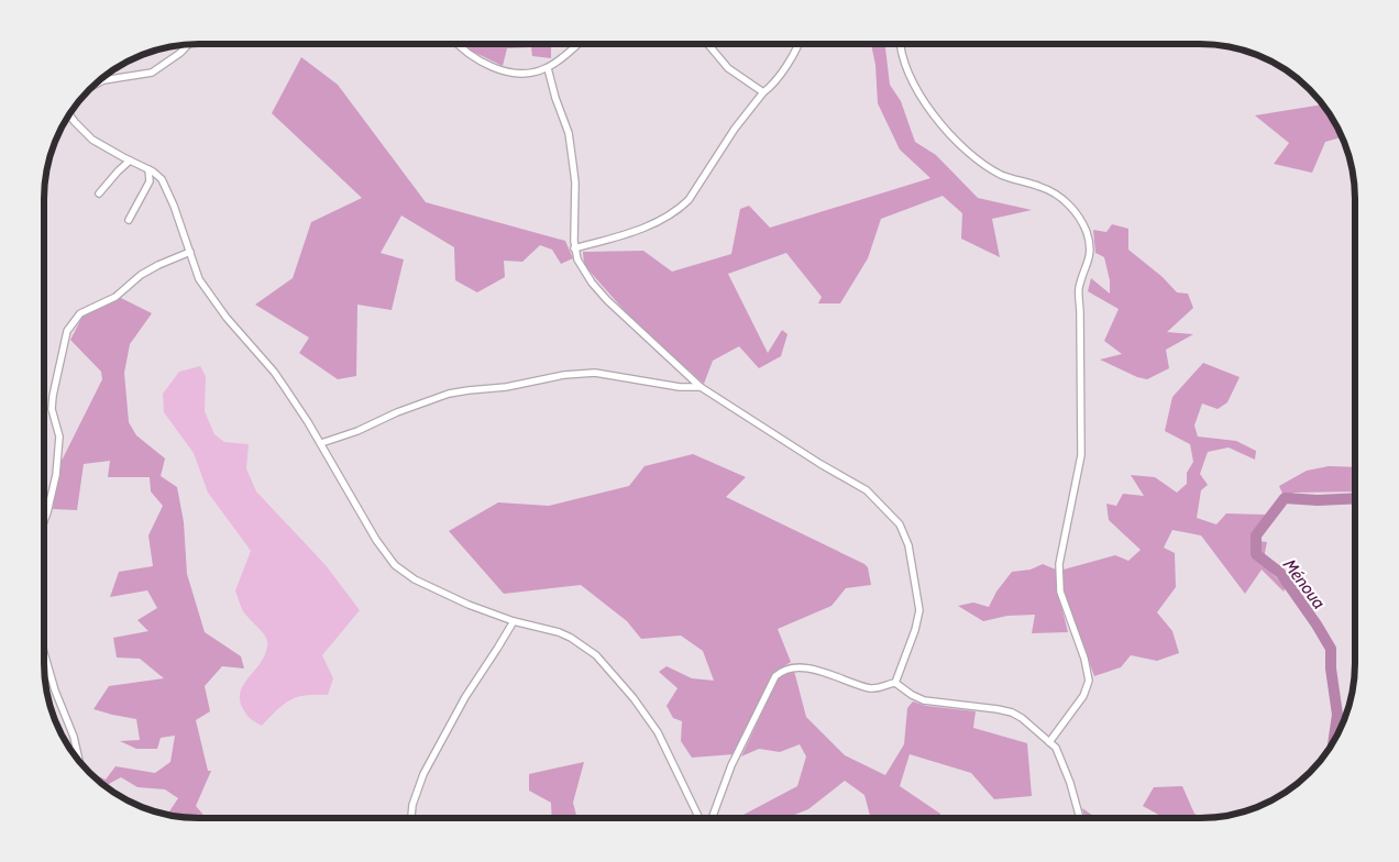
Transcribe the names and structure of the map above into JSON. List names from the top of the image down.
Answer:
{
  "water": ["Ménoua"]
}
